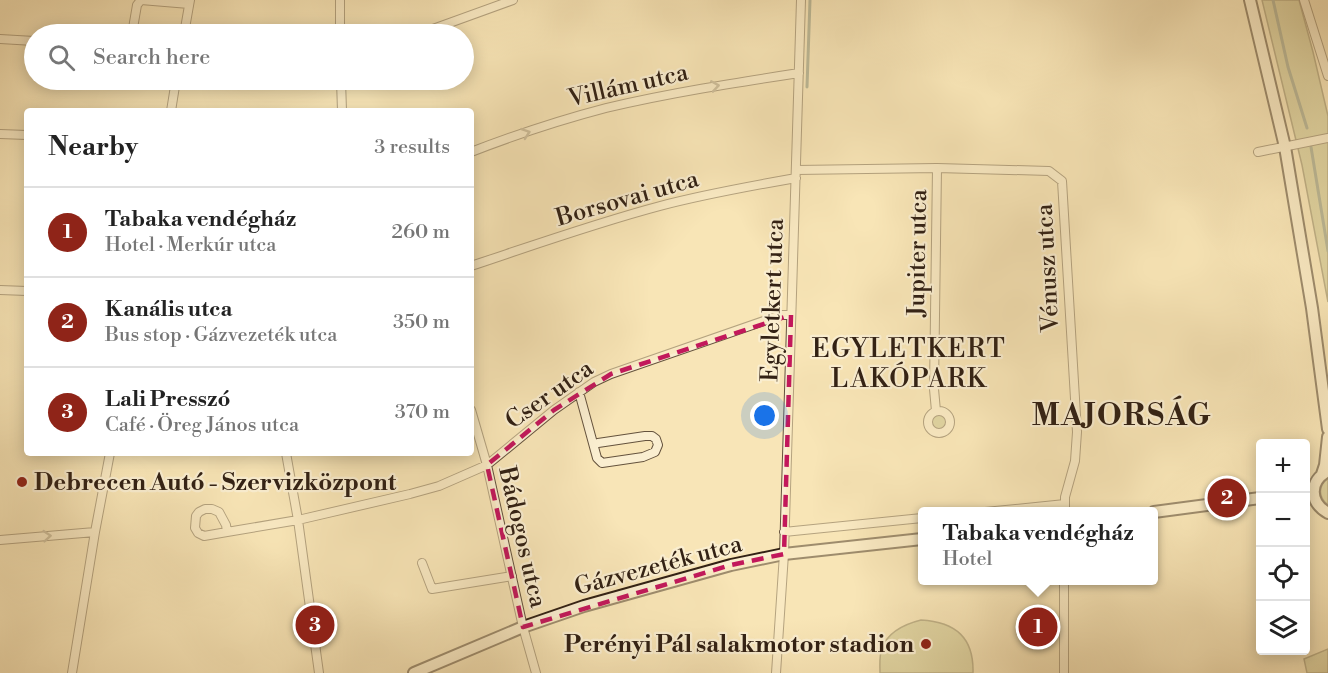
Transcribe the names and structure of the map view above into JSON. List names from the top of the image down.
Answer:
{
  "streets": {
    "street": [
      "Villám utca",
      "Borsovai utca",
      "Jupiter utca",
      "Vénusz utca",
      "Egyletkert utca",
      "Cser utca",
      "Bádogos utca",
      "Gázvezeték utca"
    ]
  },
  "crossings": [
    ["Villám utca", "Egyletkert utca"],
    ["Borsovai utca", "Vénusz utca"],
    ["Borsovai utca", "Egyletkert utca"],
    ["Jupiter utca", "Vénusz utca"],
    ["Vénusz utca", "Egyletkert utca"],
    ["Egyletkert utca", "Cser utca"],
    ["Egyletkert utca", "Gázvezeték utca"],
    ["Cser utca", "Bádogos utca"],
    ["Bádogos utca", "Gázvezeték utca"]
  ],
  "one_way": ["Villám utca"],
  "districts": ["EGYLETKERT LAKÓPARK", "MAJORSÁG"],
  "places": ["Debrecen Autó - Szervizközpont", "Perényi Pál salakmotor stadion"],
  "page": {
    "search": "Search here",
    "heading": ["Nearby", "3 results"],
    "list": [
      {
        "mark": "1",
        "name": "Tabaka vendégház",
        "note": "Hotel · Merkúr utca",
        "value": "260 m"
      },
      {
        "mark": "2",
        "name": "Kanális utca",
        "note": "Bus stop · Gázvezeték utca",
        "value": "350 m"
      },
      {
        "mark": "3",
        "name": "Lali Presszó",
        "note": "Café · Öreg János utca",
        "value": "370 m"
      }
    ],
    "map_buttons": ["+", "−"],
    "pins": ["2", "3", "1"],
    "popup": ["Tabaka vendégház", "Hotel"]
  }
}
